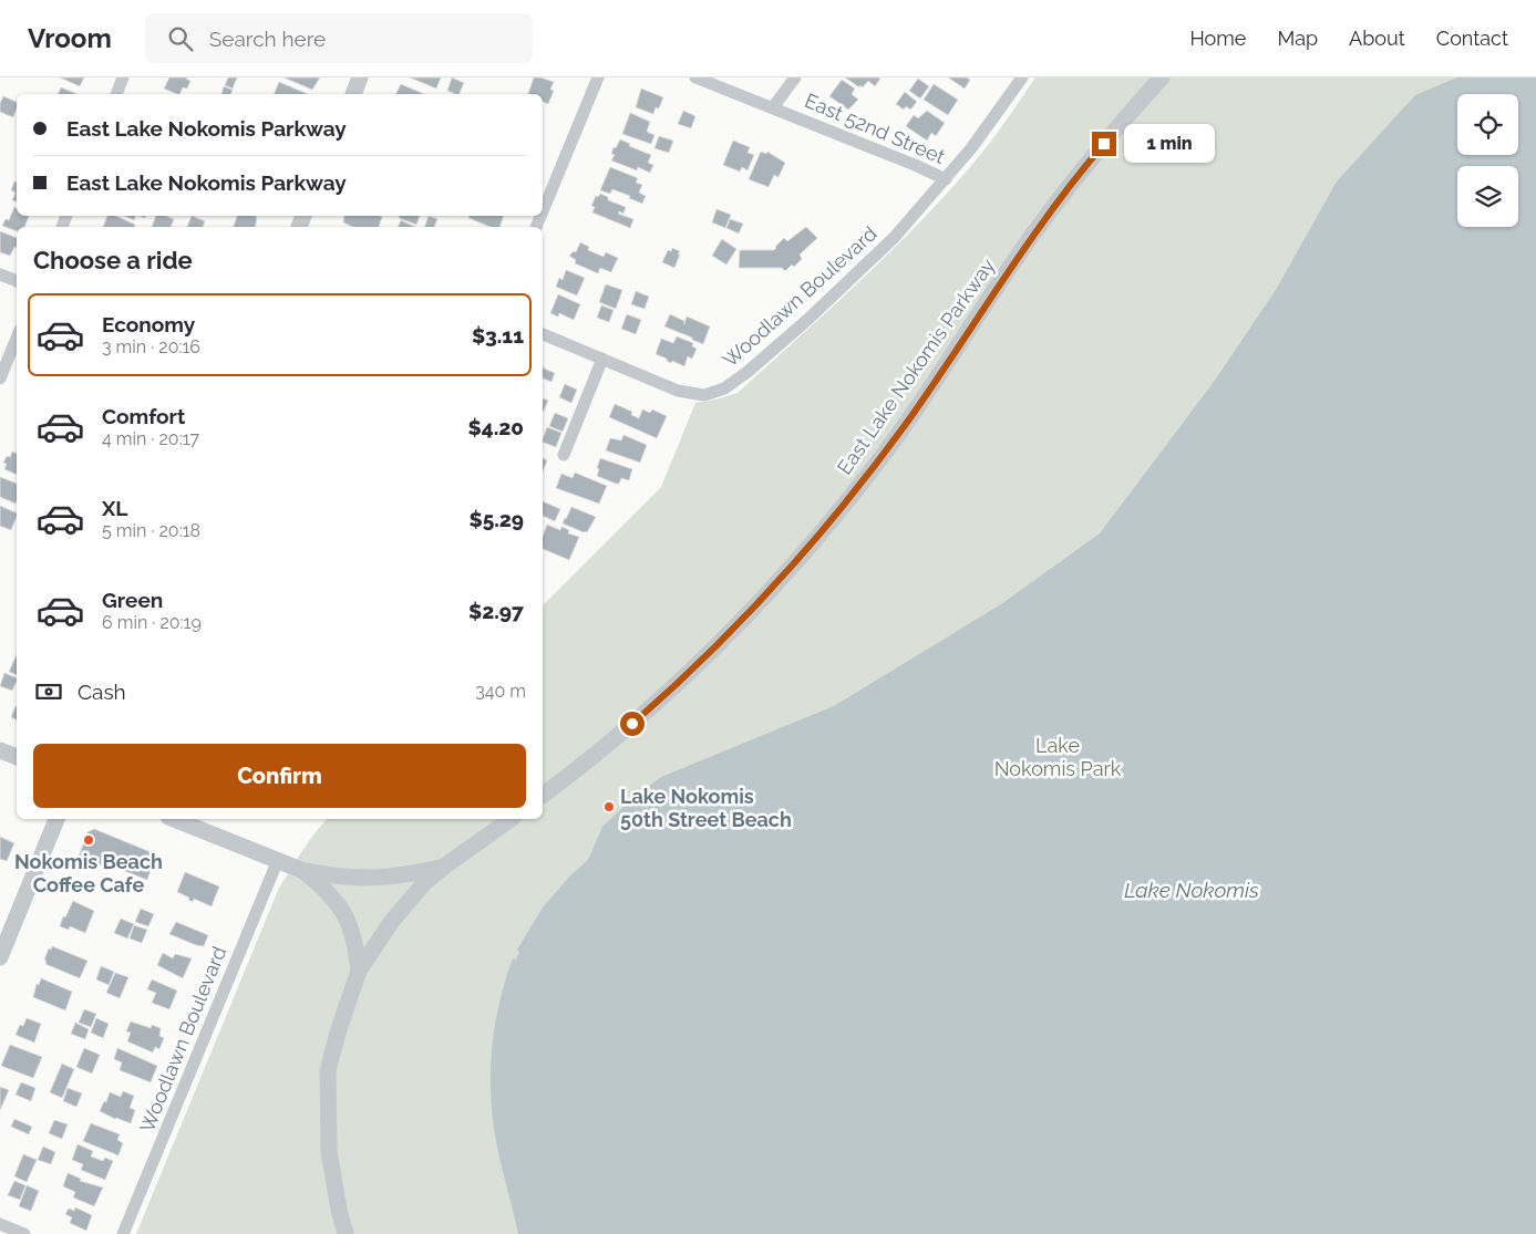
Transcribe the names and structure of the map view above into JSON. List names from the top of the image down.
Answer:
{
  "streets": {
    "street": ["East 52nd Street", "Woodlawn Boulevard", "East Lake Nokomis Parkway"]
  },
  "crossings": [
    ["East 52nd Street", "Woodlawn Boulevard"]
  ],
  "water": ["Lake Nokomis"],
  "parks": ["Lake Nokomis Park"],
  "places": ["Lake Nokomis 50th Street Beach", "Nokomis Beach Coffee Cafe"],
  "page": {
    "header": "Vroom",
    "search": "Search here",
    "nav": [
      "Home",
      "Map",
      "About",
      "Contact"
    ],
    "banner": ["East Lake Nokomis Parkway", "East Lake Nokomis Parkway"],
    "bubble": "1 min",
    "heading": "Choose a ride",
    "list": [
      {
        "name": "Economy",
        "note": "3 min · 20:16",
        "value": "$3.11"
      },
      {
        "name": "Comfort",
        "note": "4 min · 20:17",
        "value": "$4.20"
      },
      {
        "name": "XL",
        "note": "5 min · 20:18",
        "value": "$5.29"
      },
      {
        "name": "Green",
        "note": "6 min · 20:19",
        "value": "$2.97"
      }
    ],
    "pay": ["Cash", "340 m"],
    "buttons": "Confirm"
  }
}
